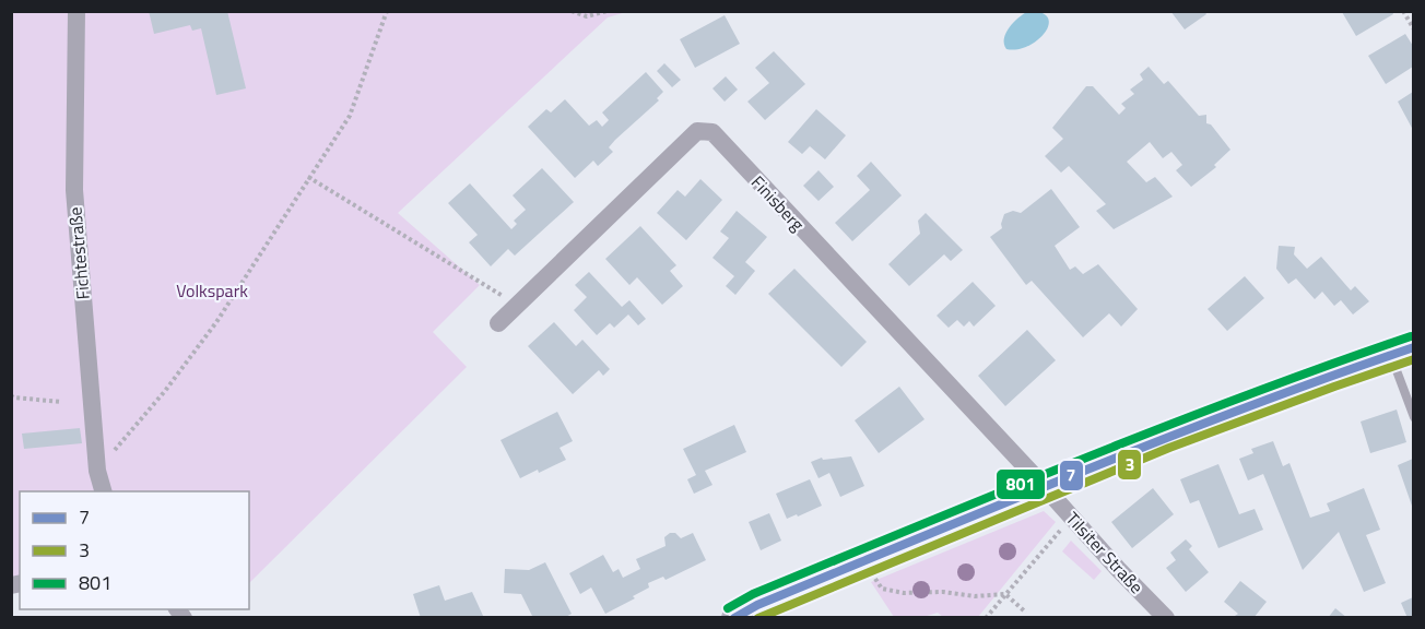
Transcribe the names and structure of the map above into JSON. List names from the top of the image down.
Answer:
{
  "streets": {
    "street": ["Finisberg", "Fichtestraße", "Tilsiter Straße"]
  },
  "crossings": [
    ["Finisberg", "Tilsiter Straße"]
  ],
  "parks": ["Volkspark"],
  "lines": ["transit line 801", "transit line 7", "transit line 3"],
  "legend": ["7", "3", "801"]
}
